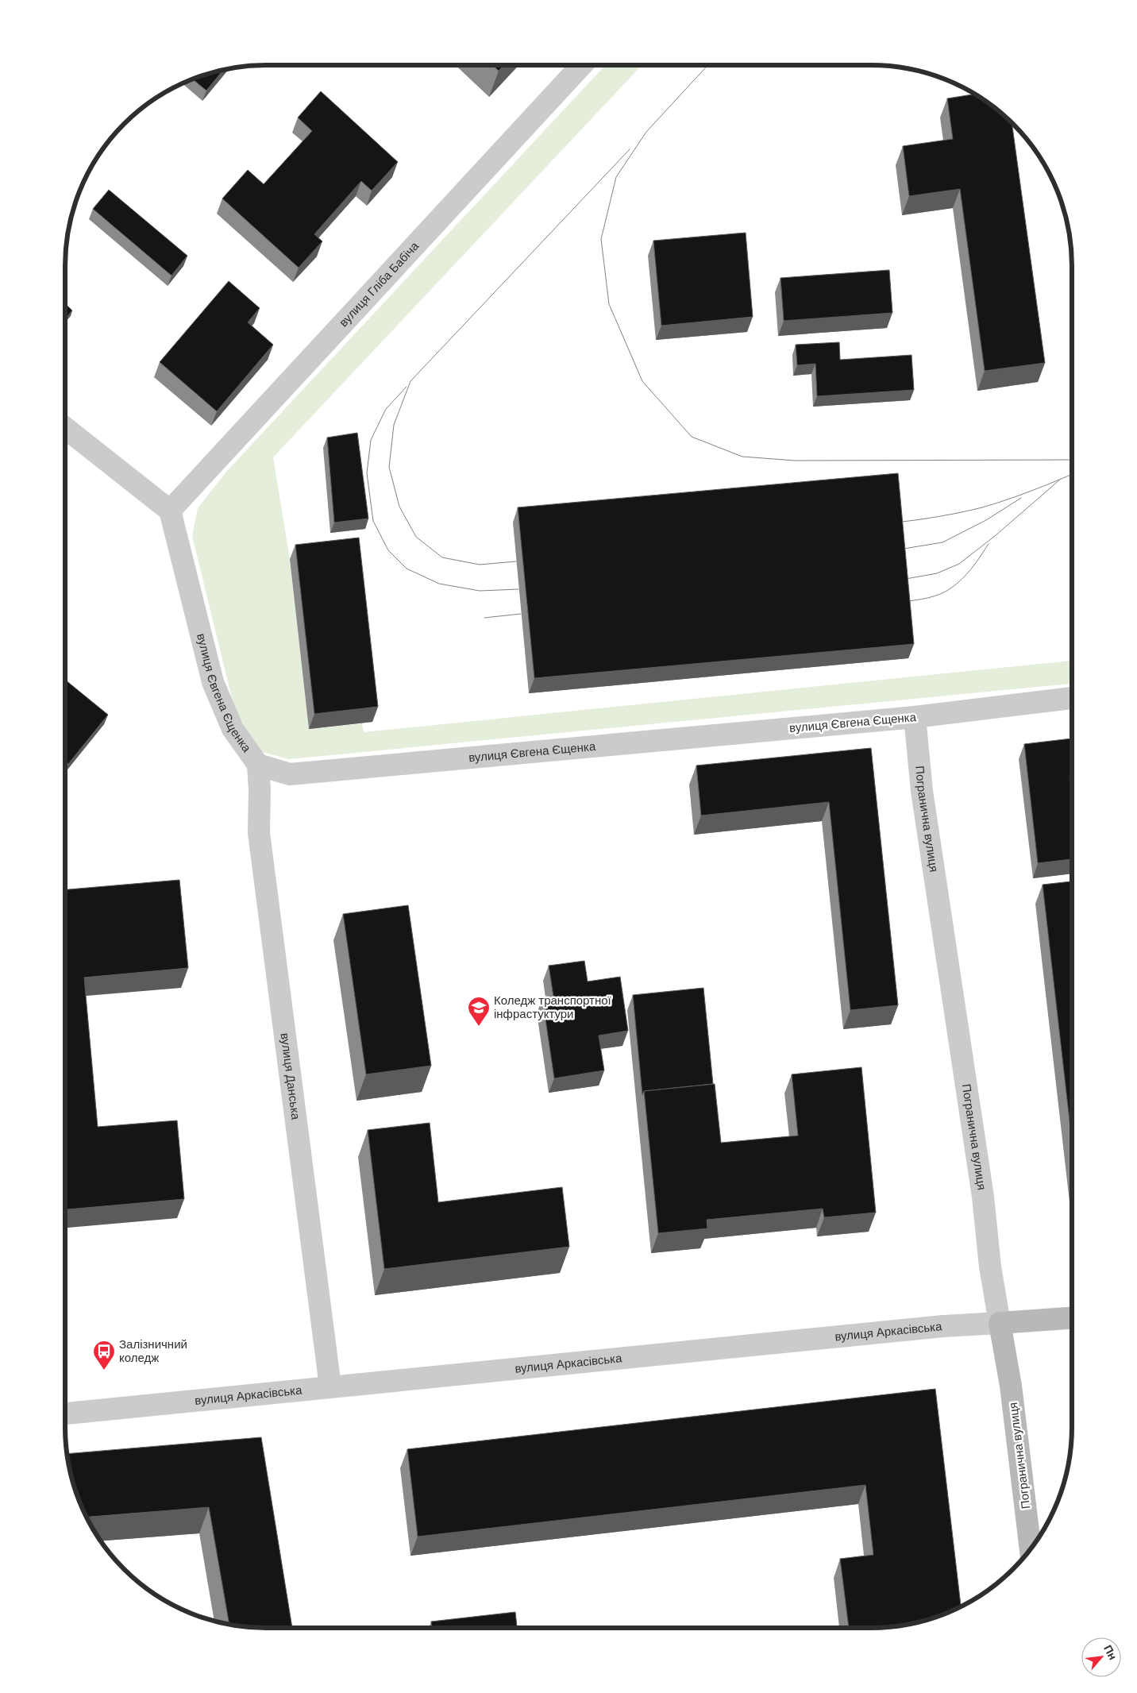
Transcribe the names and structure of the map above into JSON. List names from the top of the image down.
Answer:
{
  "streets": {
    "main road": ["Погранична вулиця", "вулиця Аркасівська"],
    "street": ["вулиця Гліба Бабіча", "вулиця Євгена Єщенка", "вулиця Данська"]
  },
  "crossings": [
    ["вулиця Гліба Бабіча", "вулиця Євгена Єщенка"],
    ["вулиця Євгена Єщенка", "Погранична вулиця"],
    ["вулиця Євгена Єщенка", "вулиця Данська"],
    ["Погранична вулиця", "вулиця Аркасівська"],
    ["вулиця Данська", "вулиця Аркасівська"]
  ],
  "places": {
    "school or university": ["Коледж транспортної інфрастуктури"],
    "bus stop": ["Залізничний коледж"]
  },
  "north": "top right"
}
